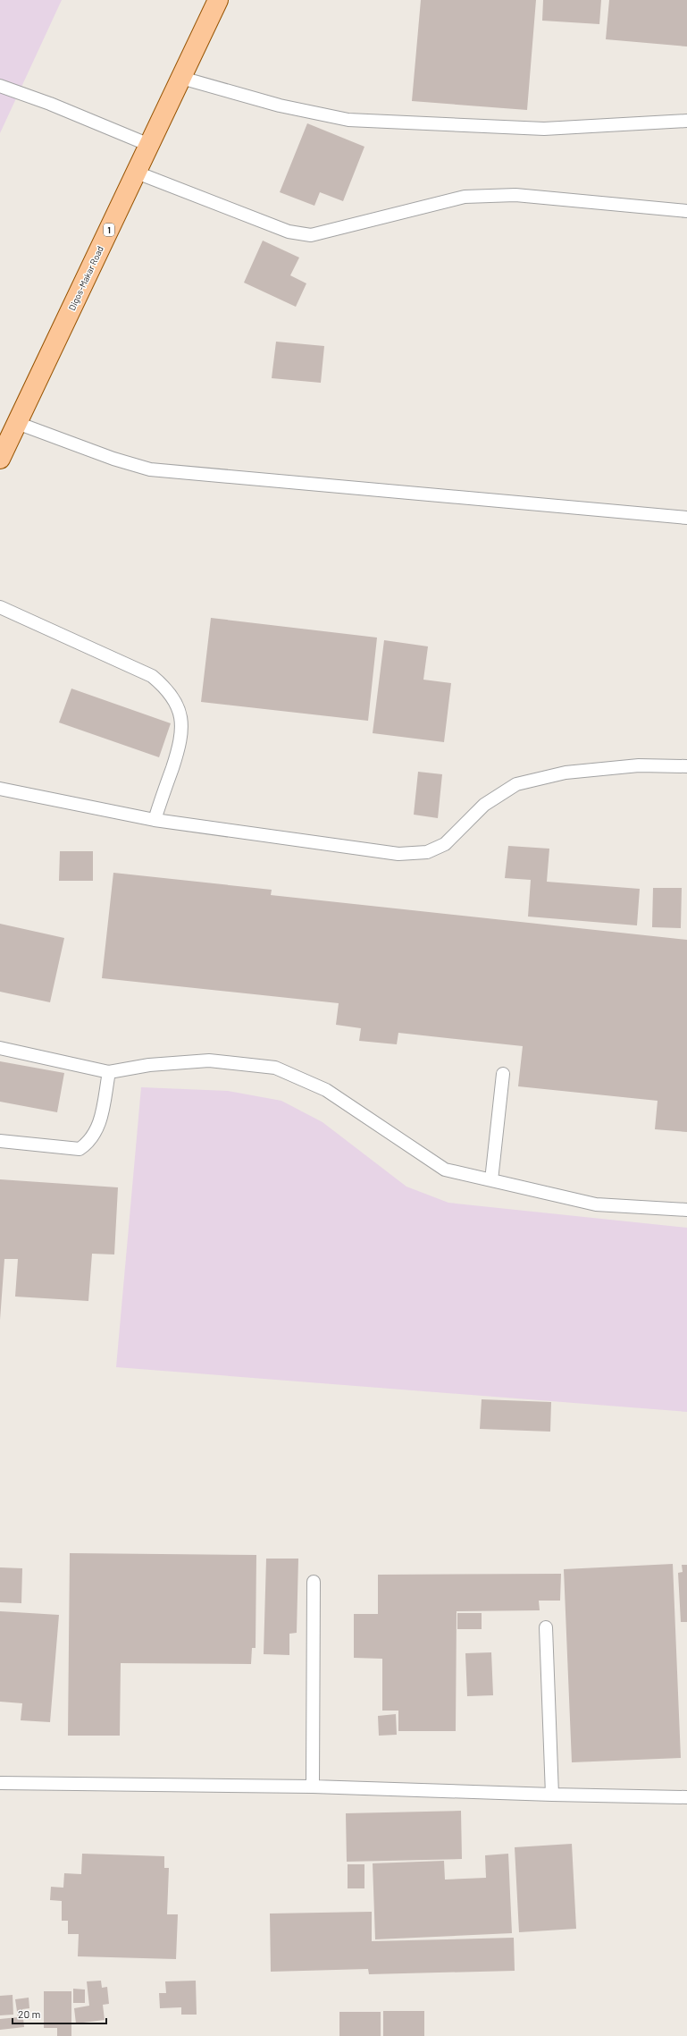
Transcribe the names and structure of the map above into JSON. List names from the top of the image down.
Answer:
{
  "streets": {
    "main road": ["1", "Digos-Makar Road"]
  },
  "scale_bar": "20 m"
}
